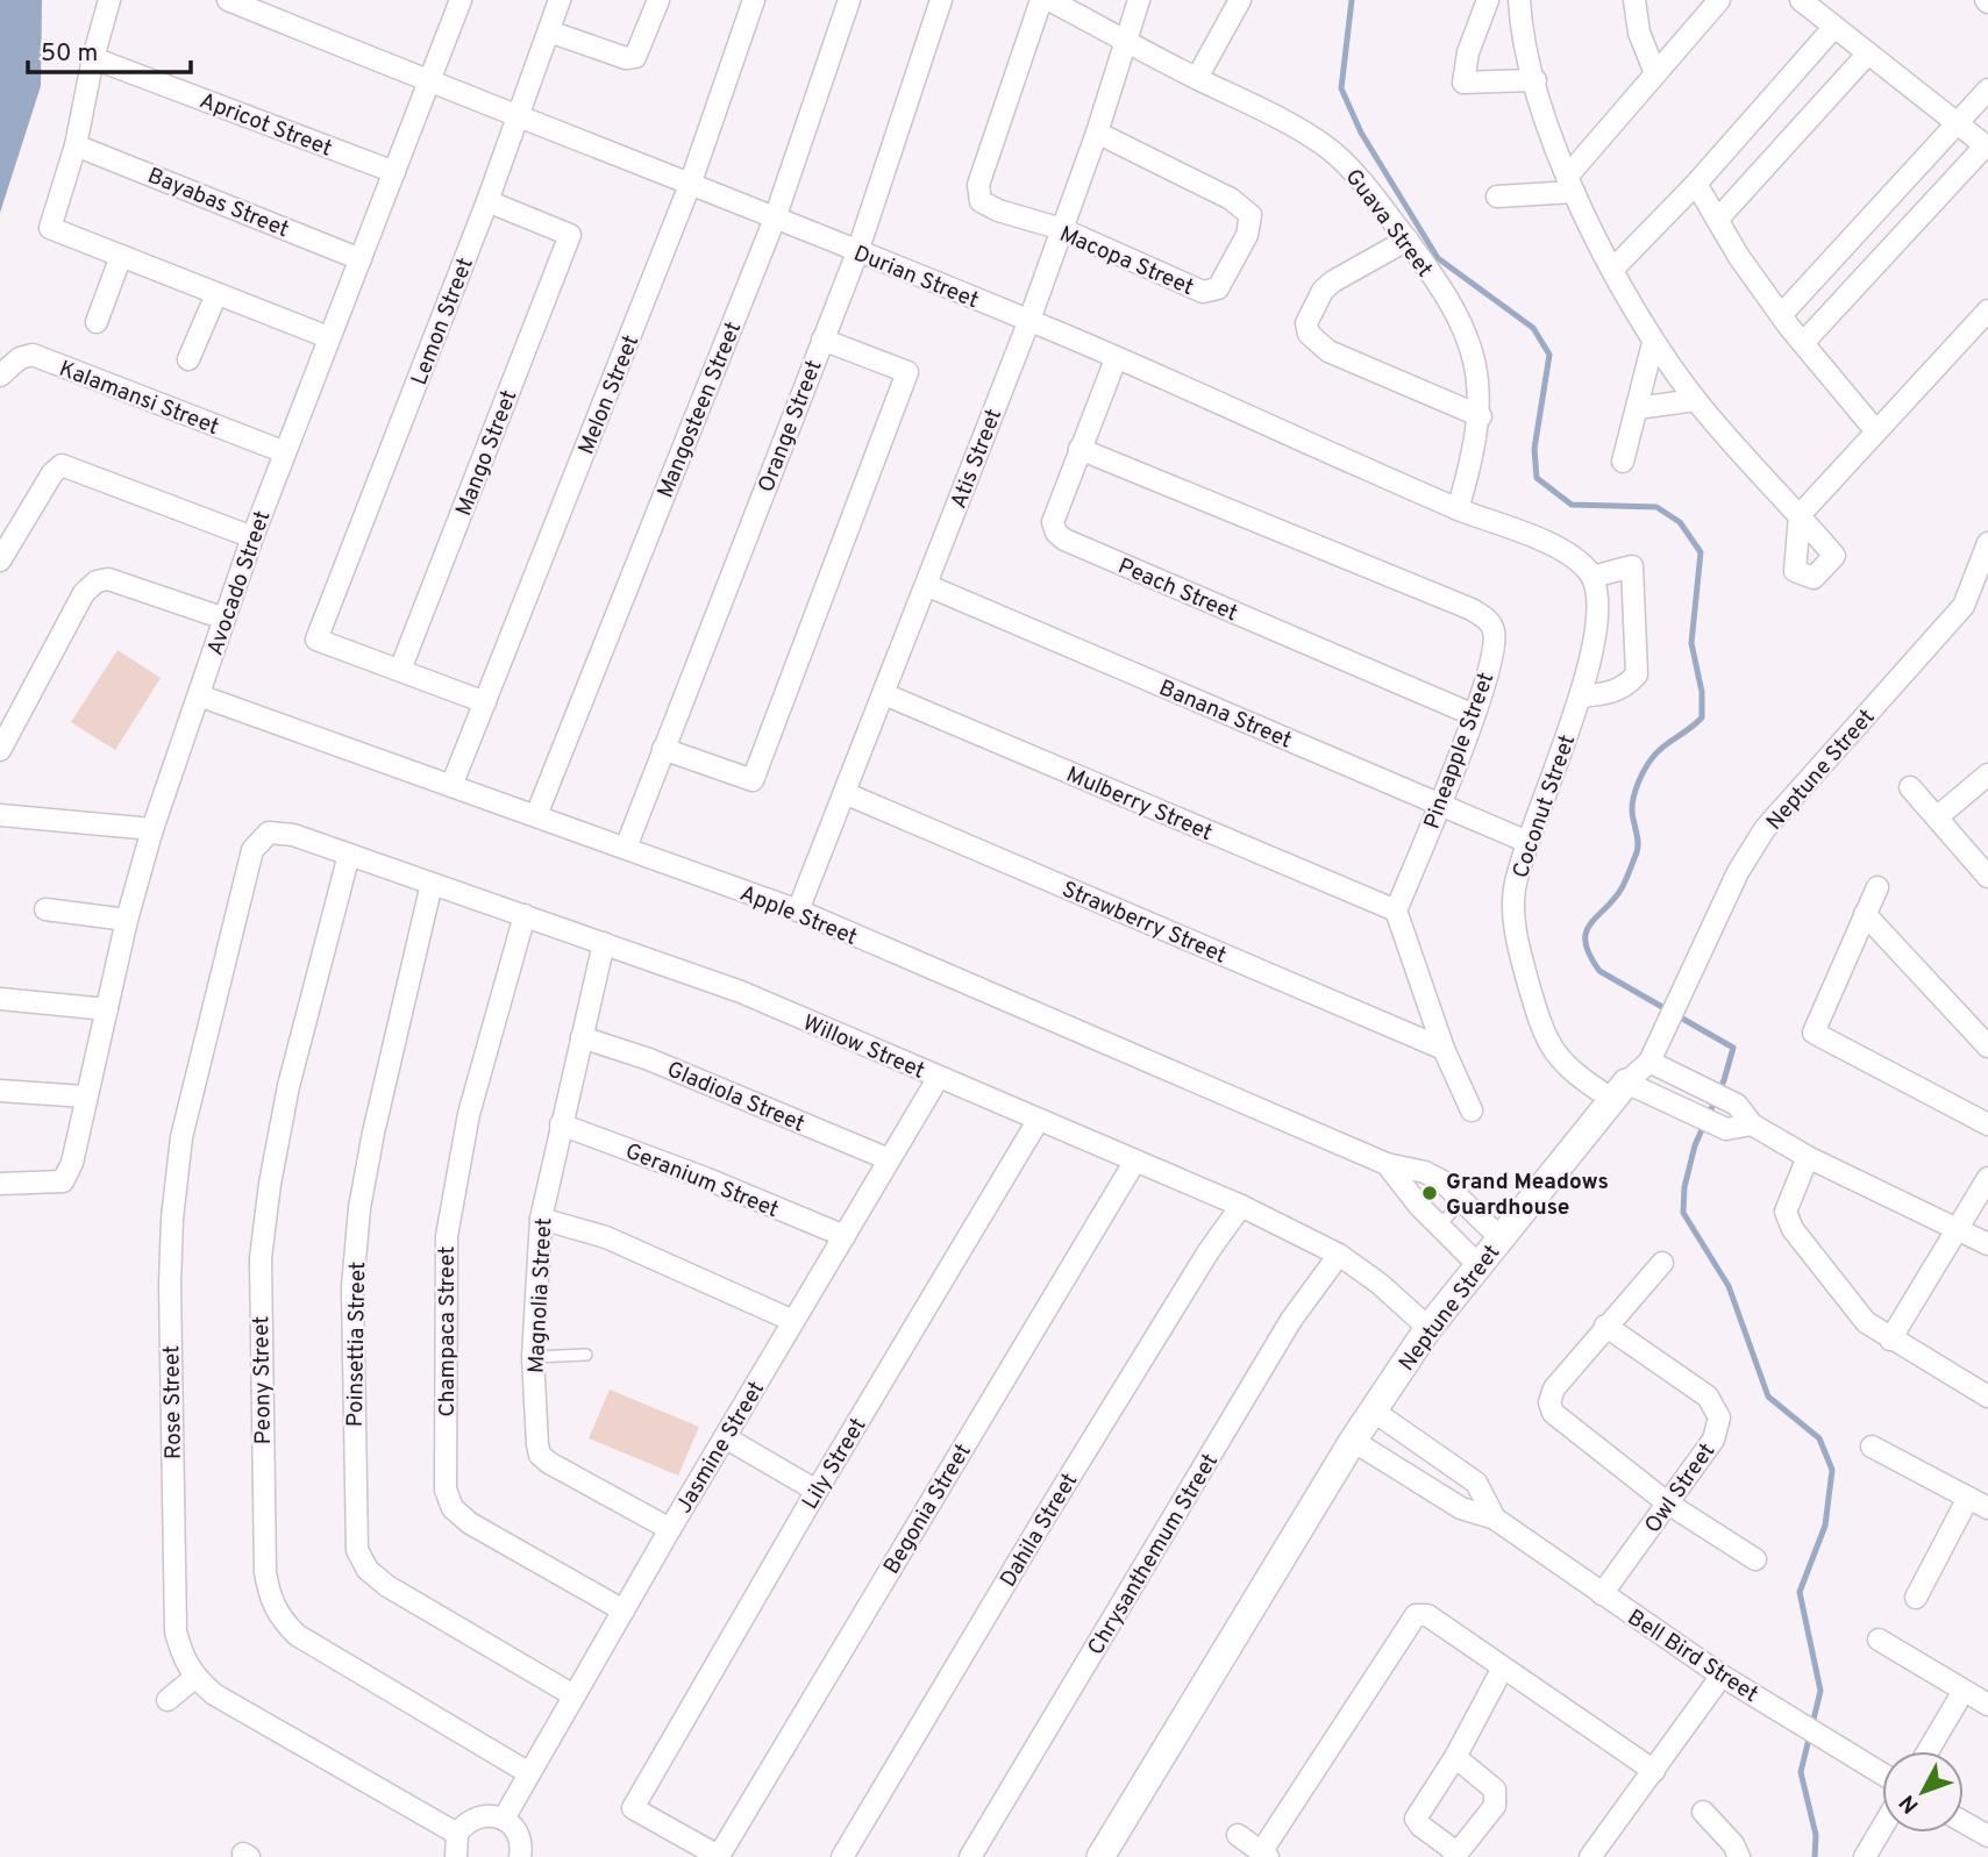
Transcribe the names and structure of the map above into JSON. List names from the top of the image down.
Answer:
{
  "streets": {
    "street": [
      "Apricot Street",
      "Bayabas Street",
      "Guava Street",
      "Macopa Street",
      "Durian Street",
      "Lemon Street",
      "Melon Street",
      "Kalamansi Street",
      "Mangosteen Street",
      "Orange Street",
      "Mango Street",
      "Atis Street",
      "Avocado Street",
      "Peach Street",
      "Banana Street",
      "Pineapple Street",
      "Neptune Street",
      "Mulberry Street",
      "Coconut Street",
      "Apple Street",
      "Strawberry Street",
      "Willow Street",
      "Gladiola Street",
      "Geranium Street",
      "Magnolia Street",
      "Champaca Street",
      "Poinsettia Street",
      "Peony Street",
      "Rose Street",
      "Jasmine Street",
      "Lily Street",
      "Owl Street",
      "Begonia Street",
      "Dahila Street",
      "Chrysanthemum Street",
      "Bell Bird Street"
    ]
  },
  "crossings": [
    ["Apricot Street", "Avocado Street"],
    ["Bayabas Street", "Avocado Street"],
    ["Guava Street", "Durian Street"],
    ["Guava Street", "Atis Street"],
    ["Macopa Street", "Atis Street"],
    ["Durian Street", "Lemon Street"],
    ["Durian Street", "Melon Street"],
    ["Durian Street", "Mangosteen Street"],
    ["Durian Street", "Orange Street"],
    ["Durian Street", "Atis Street"],
    ["Durian Street", "Avocado Street"],
    ["Durian Street", "Peach Street"],
    ["Durian Street", "Coconut Street"],
    ["Lemon Street", "Mango Street"],
    ["Melon Street", "Apple Street"],
    ["Kalamansi Street", "Avocado Street"],
    ["Mangosteen Street", "Apple Street"],
    ["Orange Street", "Apple Street"],
    ["Atis Street", "Banana Street"],
    ["Atis Street", "Mulberry Street"],
    ["Atis Street", "Apple Street"],
    ["Atis Street", "Strawberry Street"],
    ["Avocado Street", "Apple Street"],
    ["Peach Street", "Pineapple Street"],
    ["Banana Street", "Pineapple Street"],
    ["Banana Street", "Coconut Street"],
    ["Pineapple Street", "Mulberry Street"],
    ["Neptune Street", "Coconut Street"],
    ["Neptune Street", "Apple Street"],
    ["Neptune Street", "Willow Street"],
    ["Neptune Street", "Bell Bird Street"],
    ["Willow Street", "Magnolia Street"],
    ["Willow Street", "Champaca Street"],
    ["Willow Street", "Poinsettia Street"],
    ["Willow Street", "Peony Street"],
    ["Willow Street", "Rose Street"],
    ["Willow Street", "Jasmine Street"],
    ["Willow Street", "Lily Street"],
    ["Willow Street", "Begonia Street"],
    ["Willow Street", "Dahila Street"],
    ["Willow Street", "Chrysanthemum Street"],
    ["Gladiola Street", "Magnolia Street"],
    ["Gladiola Street", "Jasmine Street"],
    ["Geranium Street", "Magnolia Street"],
    ["Geranium Street", "Jasmine Street"],
    ["Magnolia Street", "Jasmine Street"],
    ["Champaca Street", "Jasmine Street"],
    ["Poinsettia Street", "Jasmine Street"],
    ["Peony Street", "Jasmine Street"],
    ["Lily Street", "Begonia Street"],
    ["Owl Street", "Bell Bird Street"]
  ],
  "places": ["Grand Meadows Guardhouse"],
  "scale_bar": "50 m",
  "north": "bottom left"
}
